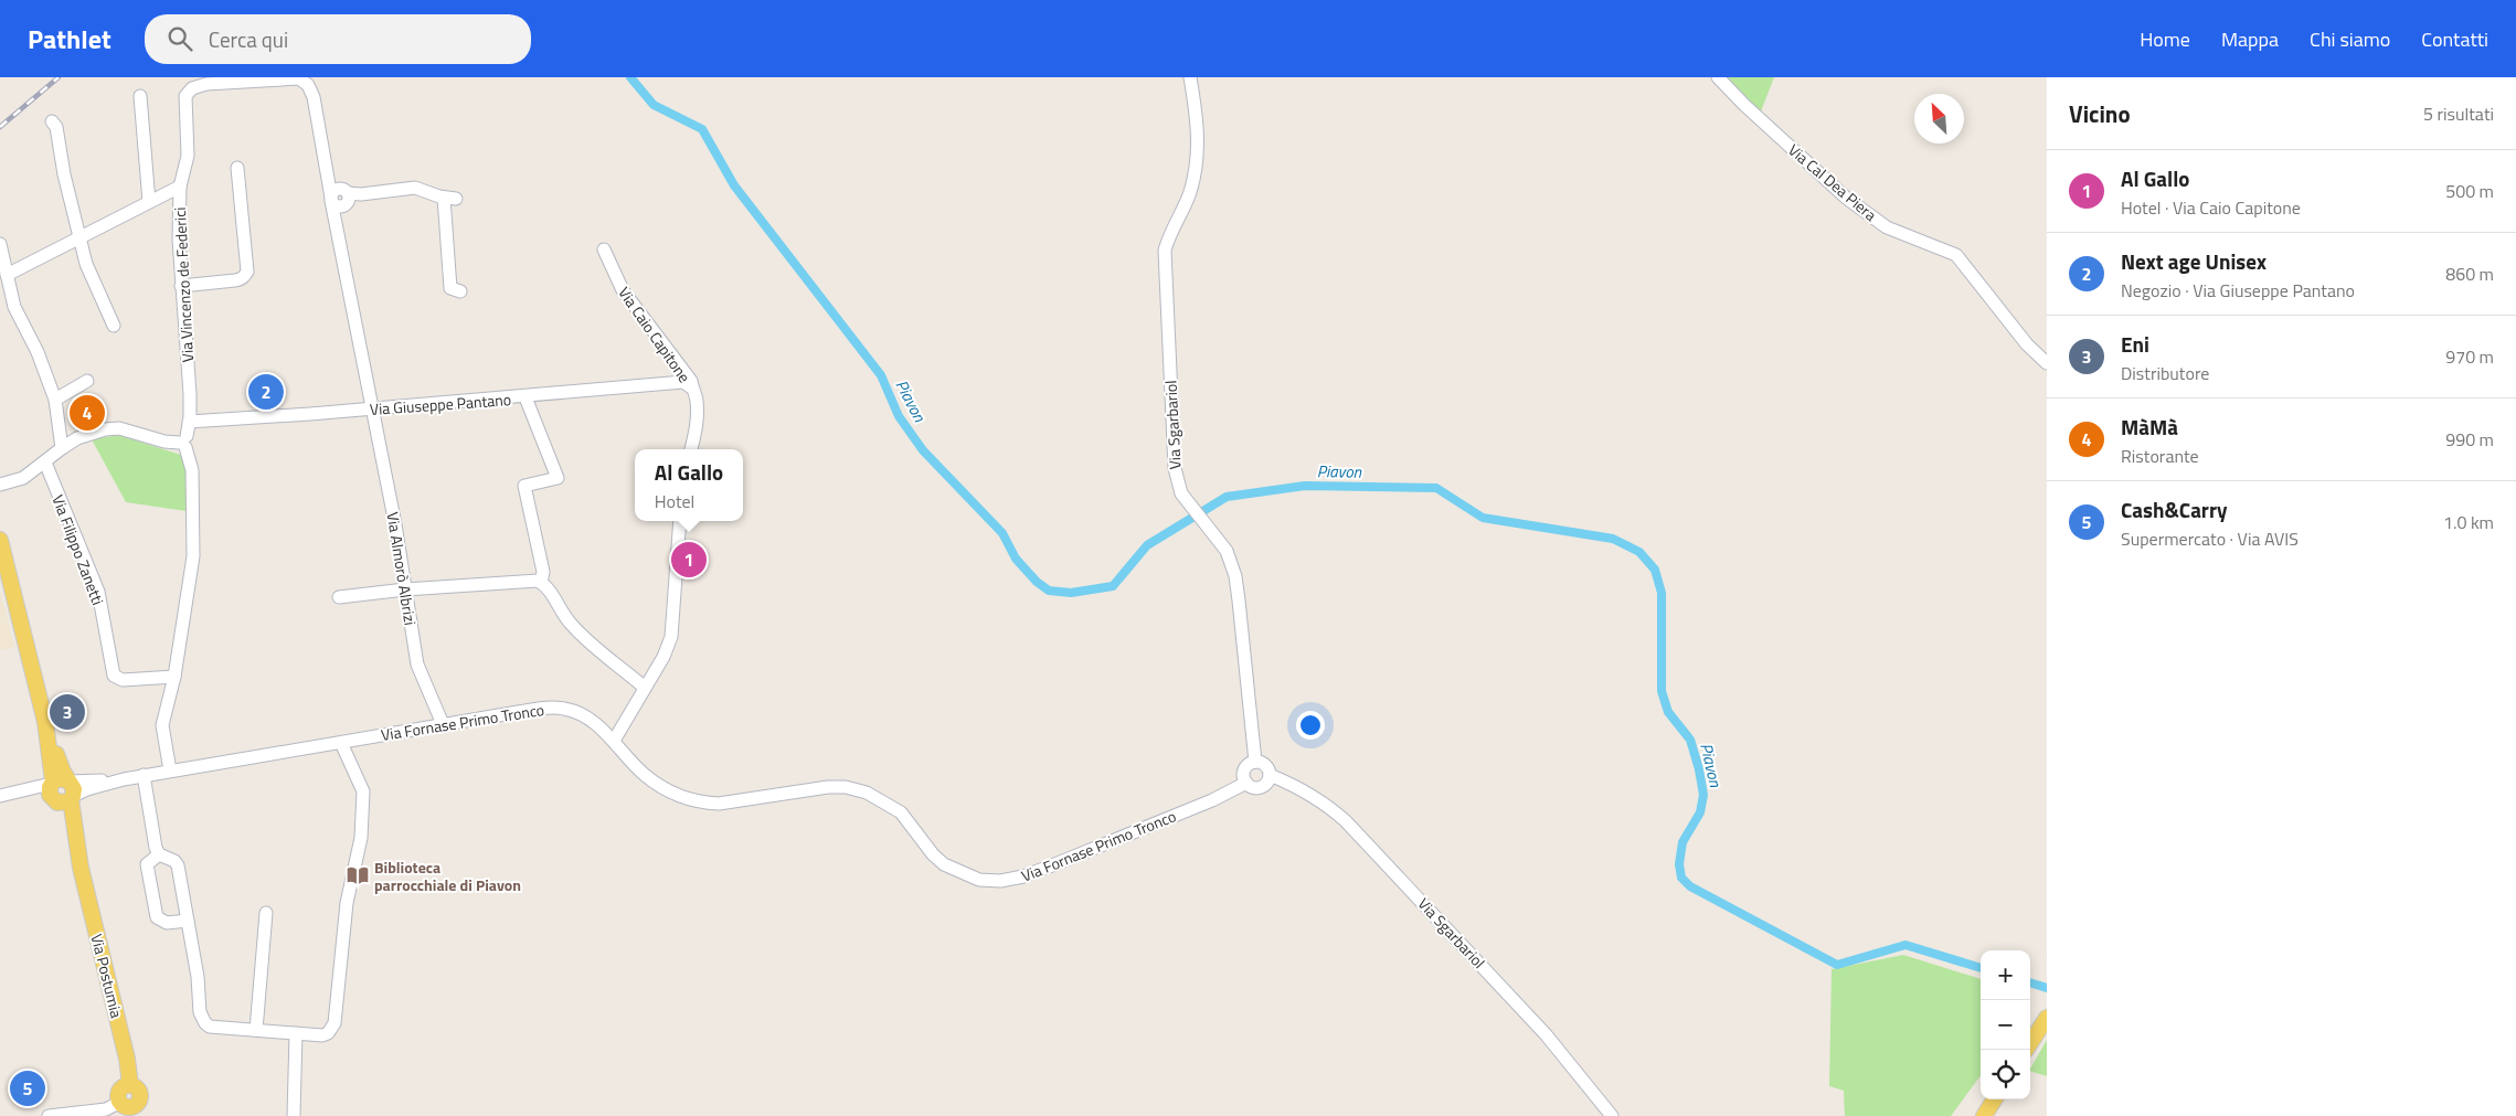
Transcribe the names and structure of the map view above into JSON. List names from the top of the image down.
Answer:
{
  "streets": {
    "main road": ["Via Postumia"],
    "street": [
      "Via Cal Dea Piera",
      "Via Vincenzo de Federici",
      "Via Caio Capitone",
      "Via Giuseppe Pantano",
      "Via Sgarbariol",
      "Via Filippo Zanetti",
      "Via Almorò Albrizi",
      "Via Fornase Primo Tronco"
    ]
  },
  "crossings": [
    ["Via Vincenzo de Federici", "Via Giuseppe Pantano"],
    ["Via Vincenzo de Federici", "Via Almorò Albrizi"],
    ["Via Caio Capitone", "Via Giuseppe Pantano"],
    ["Via Giuseppe Pantano", "Via Almorò Albrizi"],
    ["Via Sgarbariol", "Via Fornase Primo Tronco"],
    ["Via Almorò Albrizi", "Via Fornase Primo Tronco"],
    ["Via Fornase Primo Tronco", "Via Postumia"]
  ],
  "water": ["Piavon"],
  "places": {
    "library": ["Biblioteca parrocchiale di Piavon"]
  },
  "north": "top left",
  "page": {
    "header": "Pathlet",
    "search": "Cerca qui",
    "nav": [
      "Home",
      "Mappa",
      "Chi siamo",
      "Contatti"
    ],
    "heading": ["Vicino", "5 risultati"],
    "list": [
      {
        "mark": "1",
        "name": "Al Gallo",
        "note": "Hotel · Via Caio Capitone",
        "value": "500 m"
      },
      {
        "mark": "2",
        "name": "Next age Unisex",
        "note": "Negozio · Via Giuseppe Pantano",
        "value": "860 m"
      },
      {
        "mark": "3",
        "name": "Eni",
        "note": "Distributore",
        "value": "970 m"
      },
      {
        "mark": "4",
        "name": "MàMà",
        "note": "Ristorante",
        "value": "990 m"
      },
      {
        "mark": "5",
        "name": "Cash&Carry",
        "note": "Supermercato · Via AVIS",
        "value": "1.0 km"
      }
    ],
    "pins": [
      "2",
      "4",
      "1",
      "3",
      "5"
    ],
    "popup": ["Al Gallo", "Hotel"],
    "map_buttons": ["+", "−"]
  }
}
